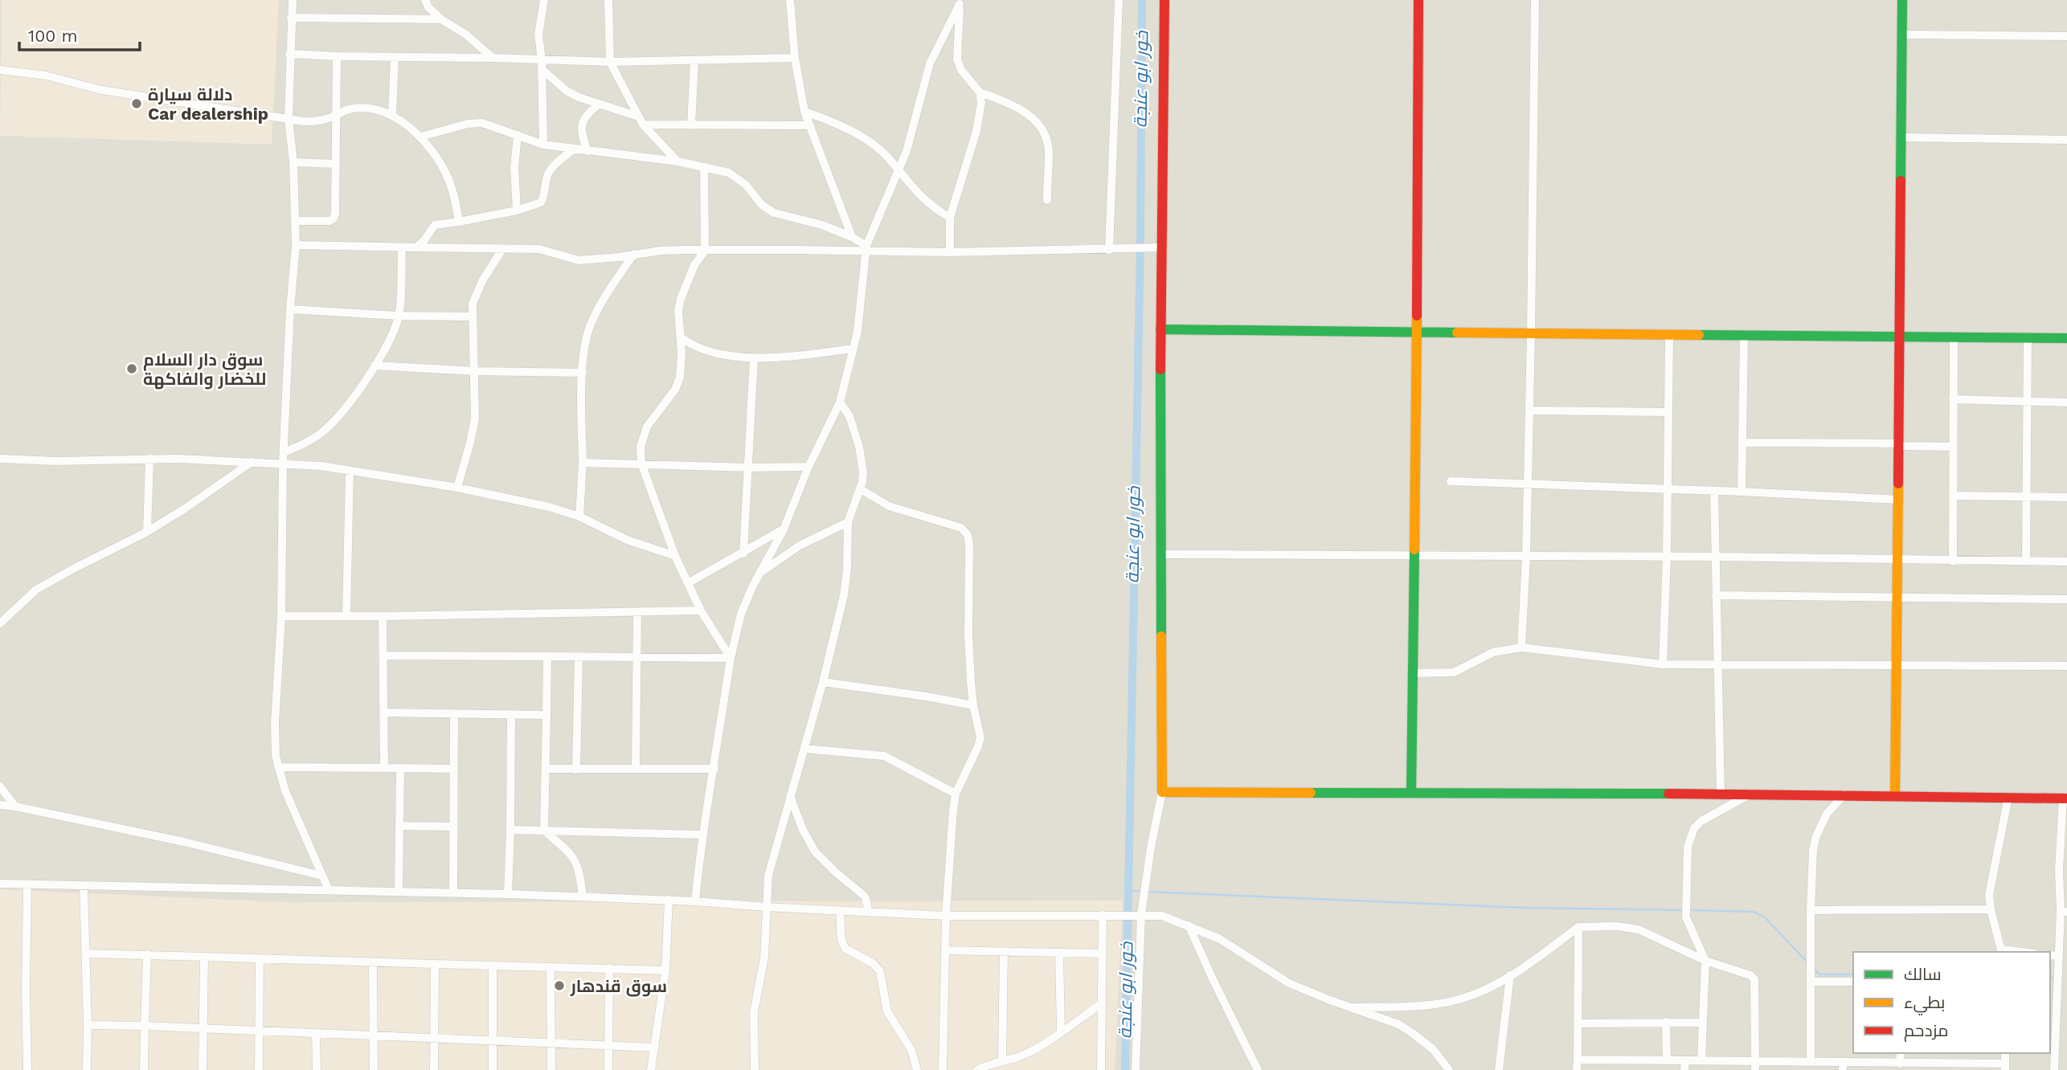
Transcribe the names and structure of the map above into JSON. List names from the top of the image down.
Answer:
{
  "water": ["خور ابو عنجة"],
  "places": ["دلالة سيارة Car dealership", "سوق دار السلام للخضار والفاكهة", "سوق قندهار"],
  "legend": ["سالك", "بطيء", "مزدحم"],
  "scale_bar": "100 m"
}
